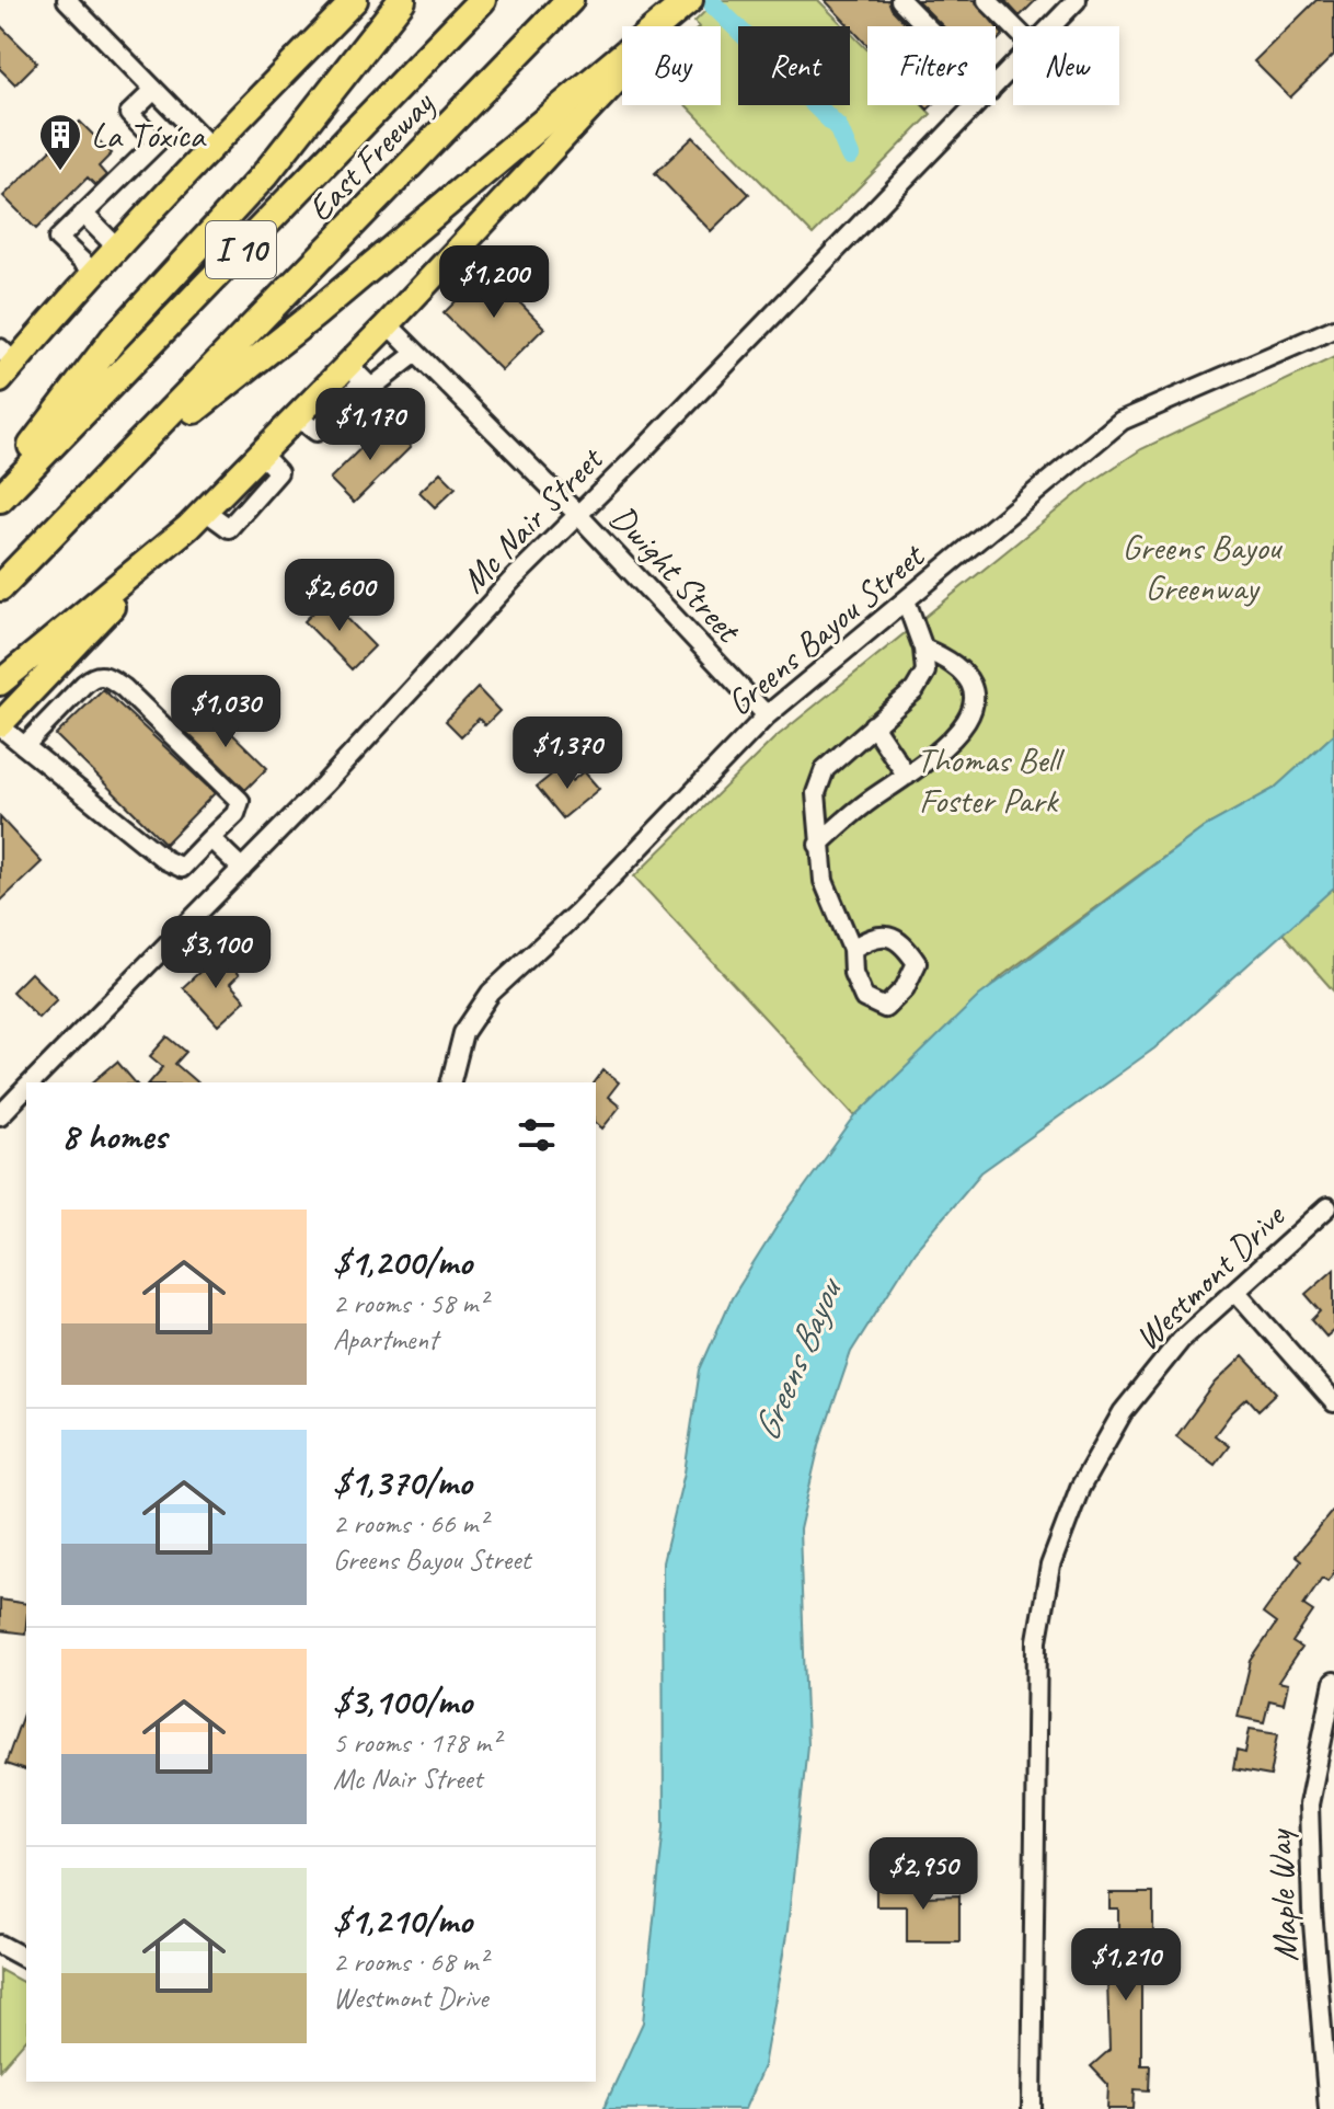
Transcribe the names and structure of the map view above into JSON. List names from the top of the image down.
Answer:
{
  "streets": {
    "highway": ["East Freeway", "I 10"],
    "street": [
      "Mc Nair Street",
      "Dwight Street",
      "Greens Bayou Street",
      "Westmont Drive",
      "Maple Way"
    ]
  },
  "crossings": [
    ["Mc Nair Street", "Dwight Street"],
    ["Dwight Street", "Greens Bayou Street"]
  ],
  "water": ["Greens Bayou"],
  "parks": ["Greens Bayou Greenway", "Thomas Bell Foster Park"],
  "places": {
    "building": ["La Tóxíca"]
  },
  "page": {
    "chip": [
      "Buy",
      "Rent",
      "Filters",
      "New"
    ],
    "price": [
      "$1,200",
      "$1,170",
      "$2,600",
      "$1,030",
      "$1,370",
      "$3,100",
      "$2,950",
      "$1,210"
    ],
    "heading": "8 homes",
    "list": [
      {
        "name": "$1,200/mo",
        "note": "2 rooms · 58 m² · Apartment"
      },
      {
        "name": "$1,370/mo",
        "note": "2 rooms · 66 m² · Greens Bayou Street"
      },
      {
        "name": "$3,100/mo",
        "note": "5 rooms · 178 m² · Mc Nair Street"
      },
      {
        "name": "$1,210/mo",
        "note": "2 rooms · 68 m² · Westmont Drive"
      }
    ]
  }
}
